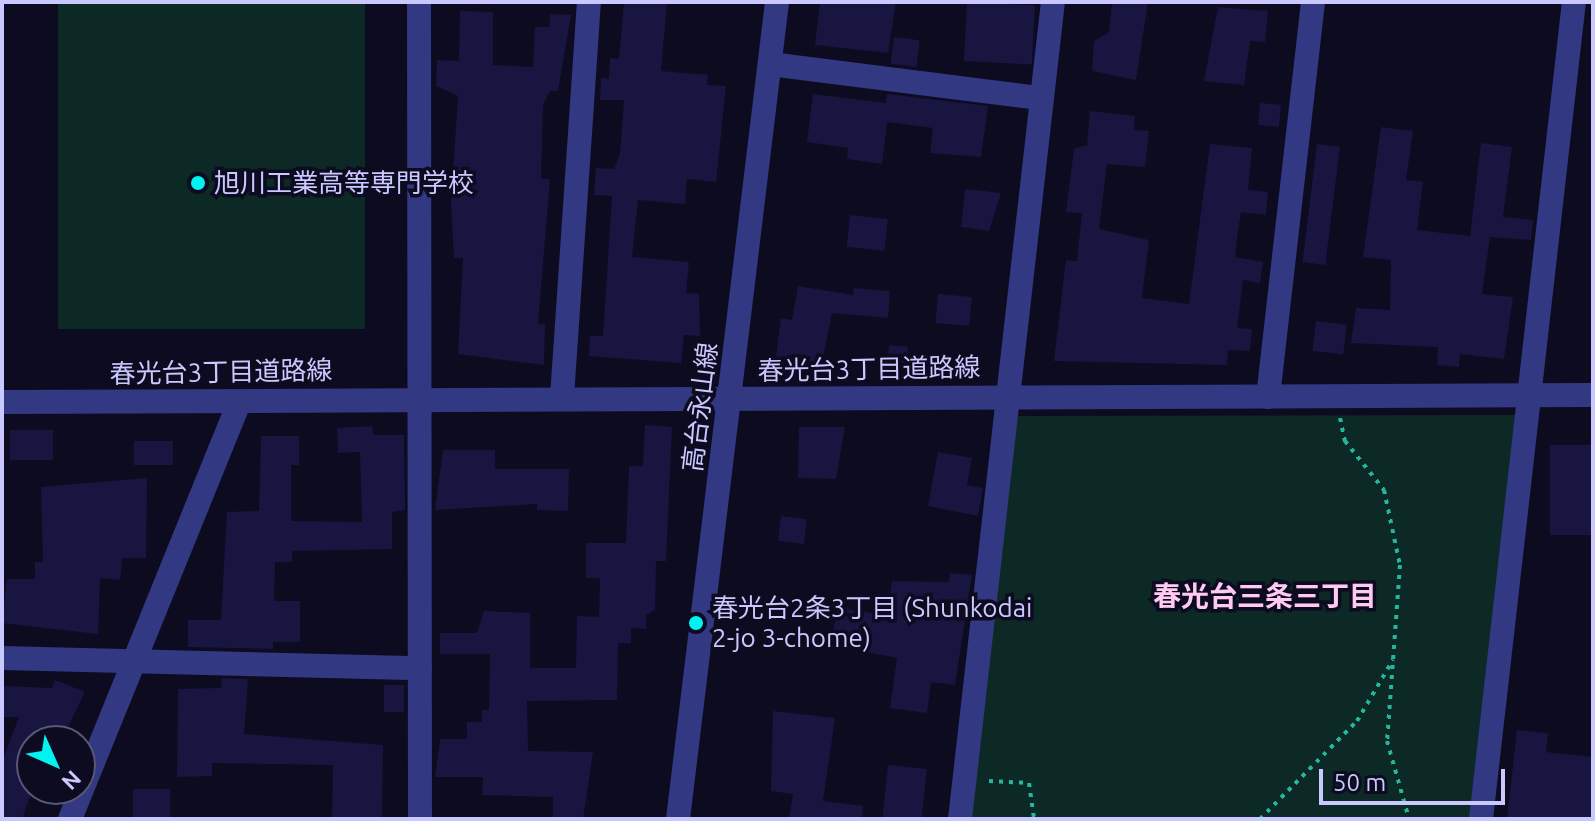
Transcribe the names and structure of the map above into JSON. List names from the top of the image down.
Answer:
{
  "streets": {
    "street": ["春光台3丁目道路線", "高台永山線"]
  },
  "crossings": [
    ["春光台3丁目道路線", "高台永山線"]
  ],
  "districts": ["春光台三条三丁目"],
  "places": ["旭川工業高等専門学校", "春光台2条3丁目 (Shunkodai 2-jo 3-chome)"],
  "scale_bar": "50 m",
  "north": "bottom right"
}
